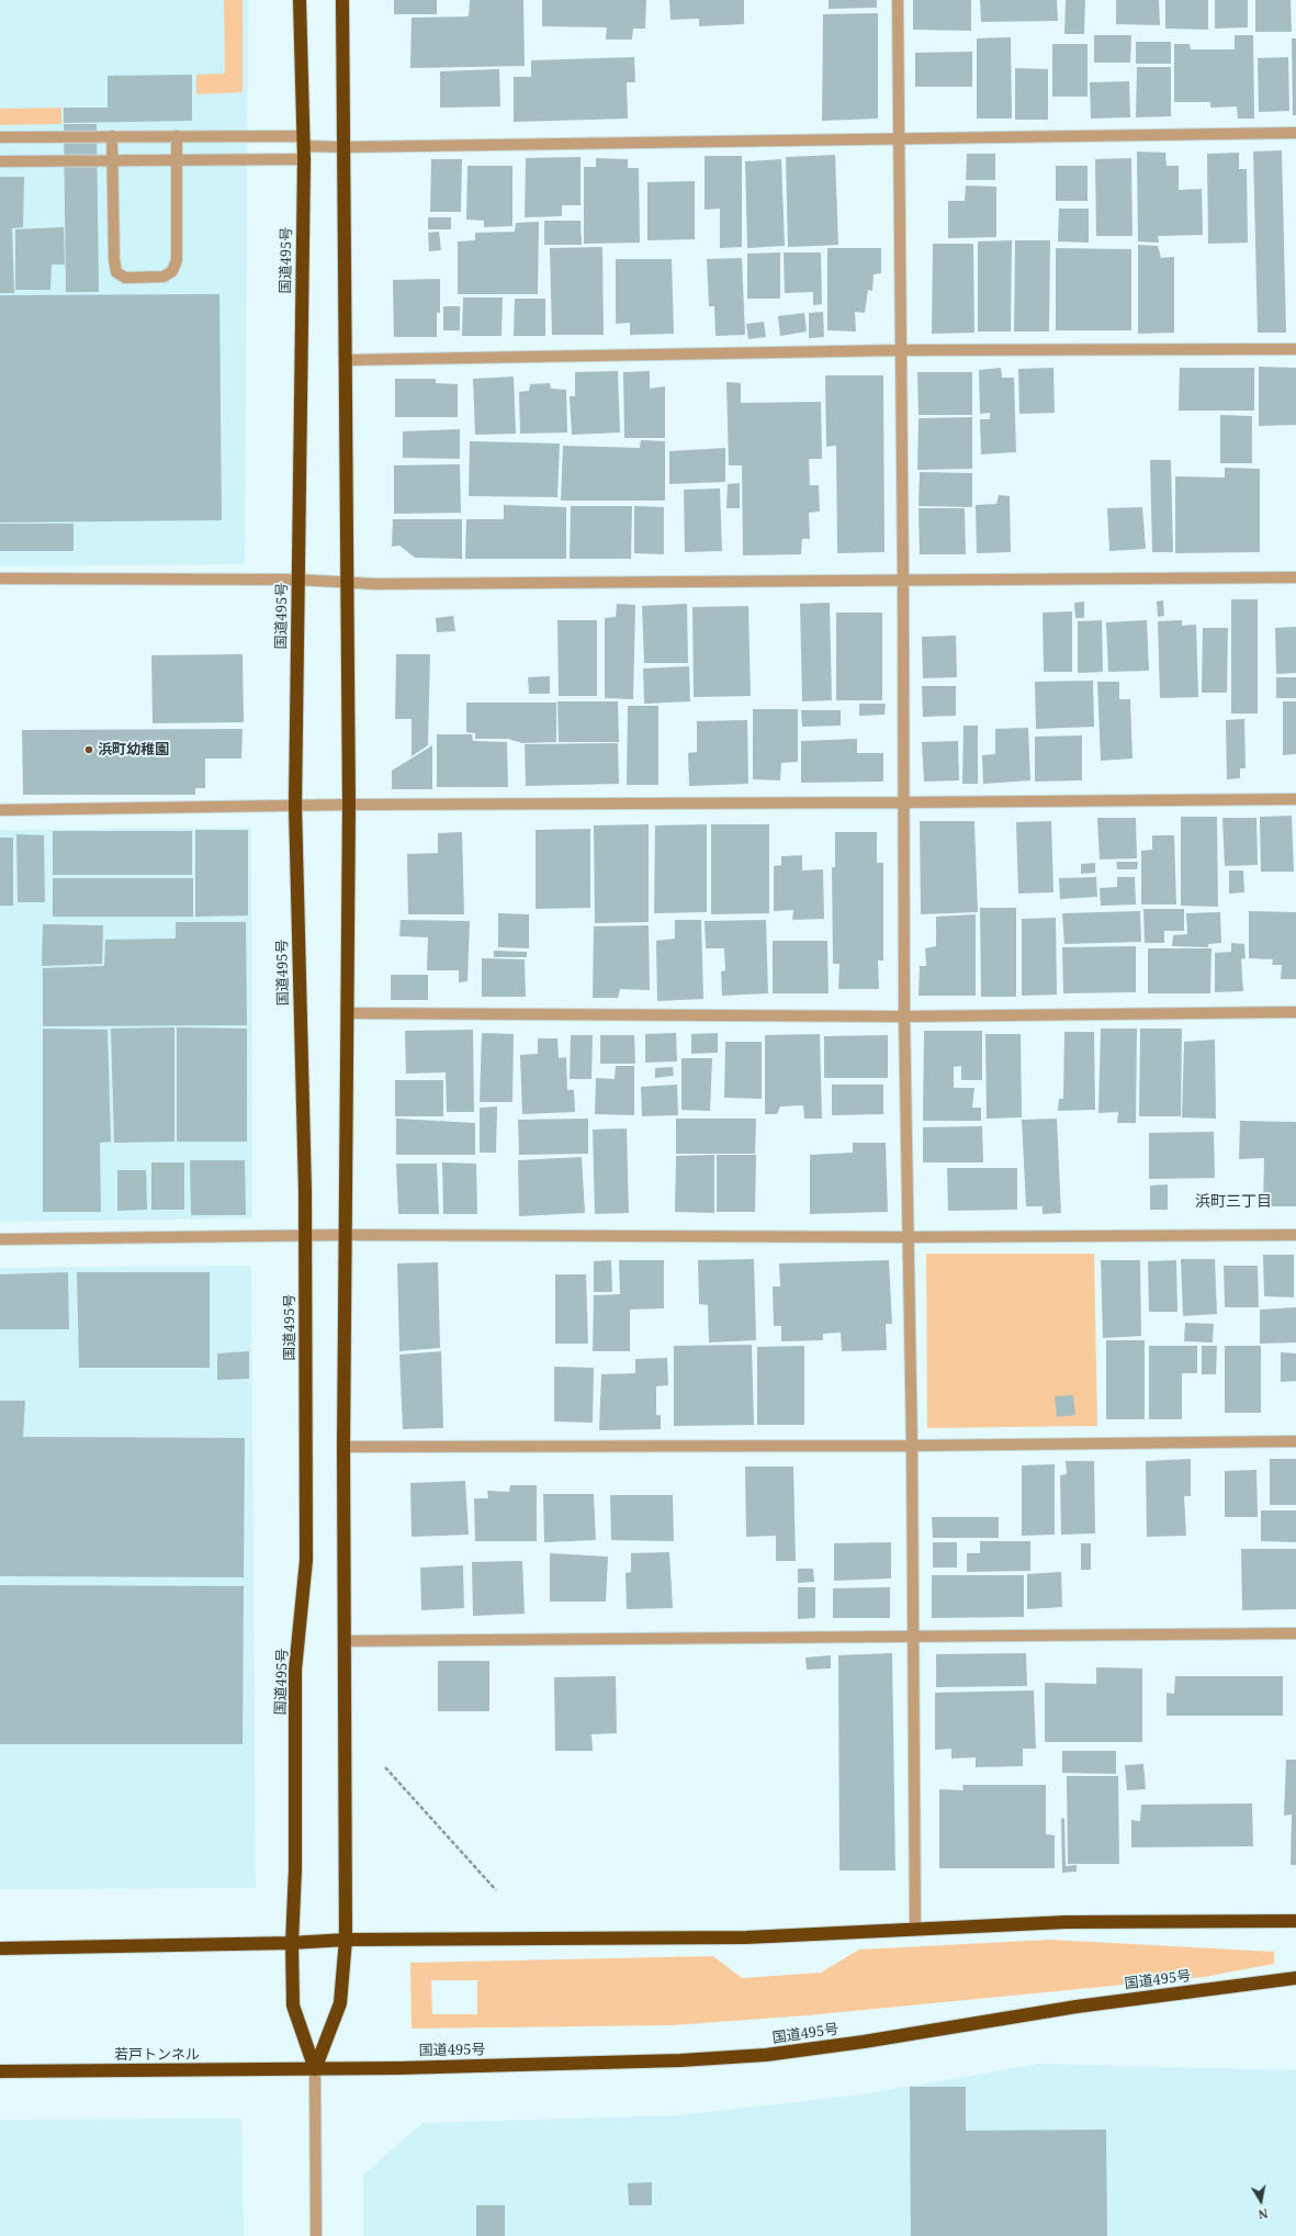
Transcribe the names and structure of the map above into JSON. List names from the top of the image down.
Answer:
{
  "streets": {
    "highway": ["国道495号", "若戸トンネル"]
  },
  "crossings": [
    ["国道495号", "若戸トンネル"]
  ],
  "districts": ["浜町三丁目"],
  "places": ["浜町幼稚園"],
  "north": "bottom"
}
